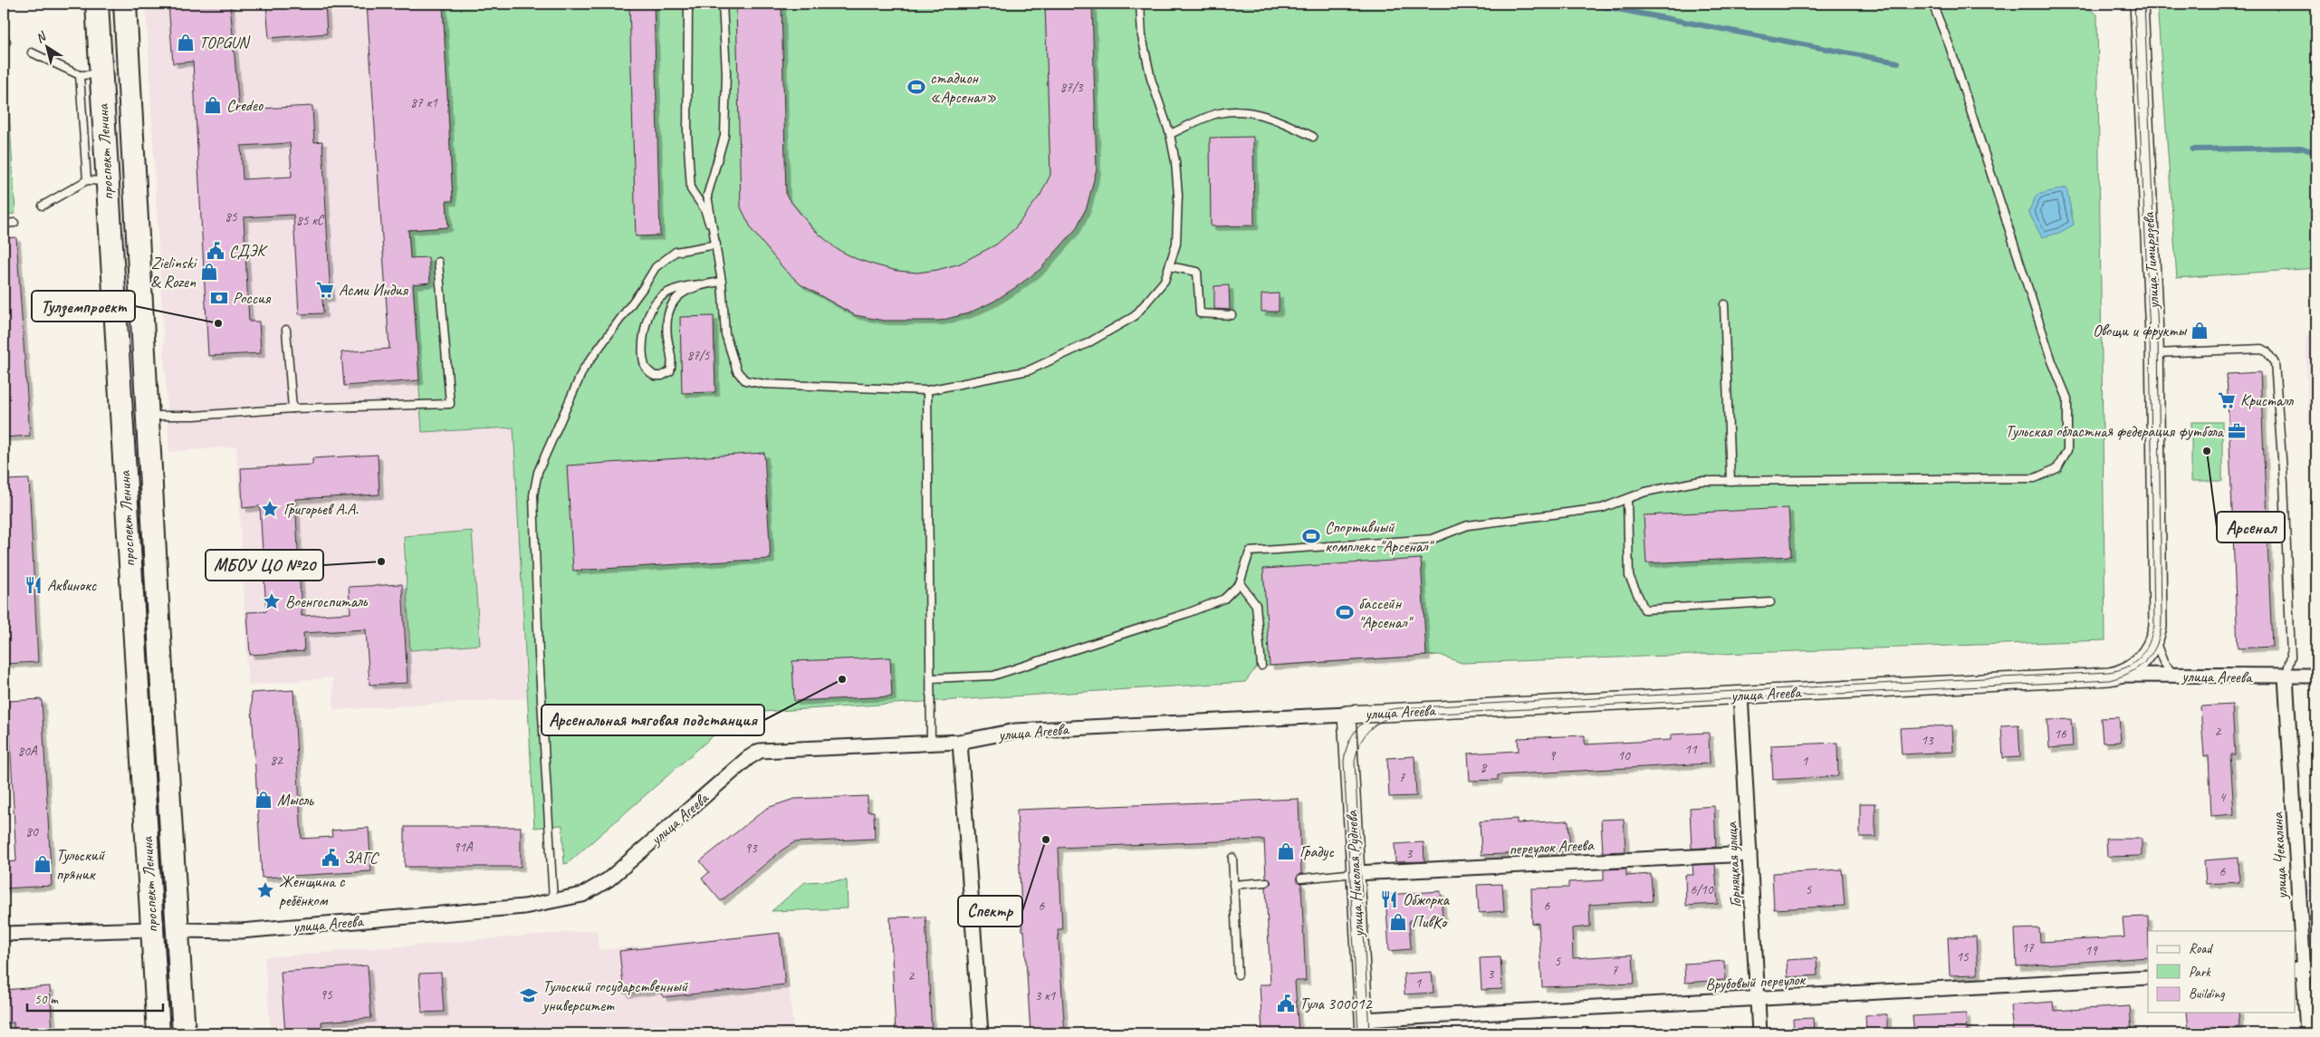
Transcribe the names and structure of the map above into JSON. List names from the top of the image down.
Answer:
{
  "streets": {
    "main road": ["проспект Ленина", "улица Агеева"],
    "street": [
      "улица Тимирязева",
      "переулок Агеева",
      "улица Чекалина",
      "Горняцкая улица",
      "улица Николая Руднева",
      "Врубовый переулок"
    ]
  },
  "crossings": [
    ["проспект Ленина", "улица Агеева"],
    ["улица Тимирязева", "улица Агеева"],
    ["улица Агеева", "улица Чекалина"],
    ["улица Агеева", "Горняцкая улица"],
    ["улица Агеева", "улица Николая Руднева"],
    ["переулок Агеева", "Горняцкая улица"],
    ["переулок Агеева", "улица Николая Руднева"],
    ["Горняцкая улица", "Врубовый переулок"],
    ["улица Николая Руднева", "Врубовый переулок"]
  ],
  "places": {
    "shop": [
      "TOPGUN",
      "Credeo",
      "Zielinski & Rozen",
      "Овощи и фрукты",
      "Мысль",
      "Градус",
      "Тульский пряник",
      "ПивКо"
    ],
    "sports": ["стадион «Арсенал»", "Спортивный комплекс \"Арсенал\"", "бассейн \"Арсенал\""],
    "public building": ["СДЭК", "ЗАГС", "Тула 300012"],
    "supermarket": ["Асми Индия", "Кристалл"],
    "bank": ["Россия"],
    "other": [
      "Тулземпроект",
      "Арсенал",
      "МБОУ ЦО №20",
      "Арсенальная тяговая подстанция",
      "Спектр"
    ],
    "office": ["Тульская областная федерация футбола"],
    "place": ["Григорьев А.А.", "Военгоспиталь", "Женщина с ребëнком"],
    "restaurant": ["Аквинокс", "Обжорка"],
    "school or university": ["Тульский государственный университет"]
  },
  "house_numbers": [
    "87/3",
    "87 к1",
    "85",
    "85 кС",
    "87/5",
    "2",
    "16",
    "13",
    "11",
    "80А",
    "9",
    "10",
    "82",
    "1",
    "8",
    "7",
    "4",
    "80",
    "91А",
    "93",
    "3",
    "6",
    "6/10",
    "5",
    "6",
    "6",
    "17",
    "19",
    "15",
    "5",
    "7",
    "3",
    "2",
    "1",
    "95",
    "3 к1"
  ],
  "legend": ["Road", "Park", "Building"],
  "scale_bar": "50 m",
  "north": "top left"
}
